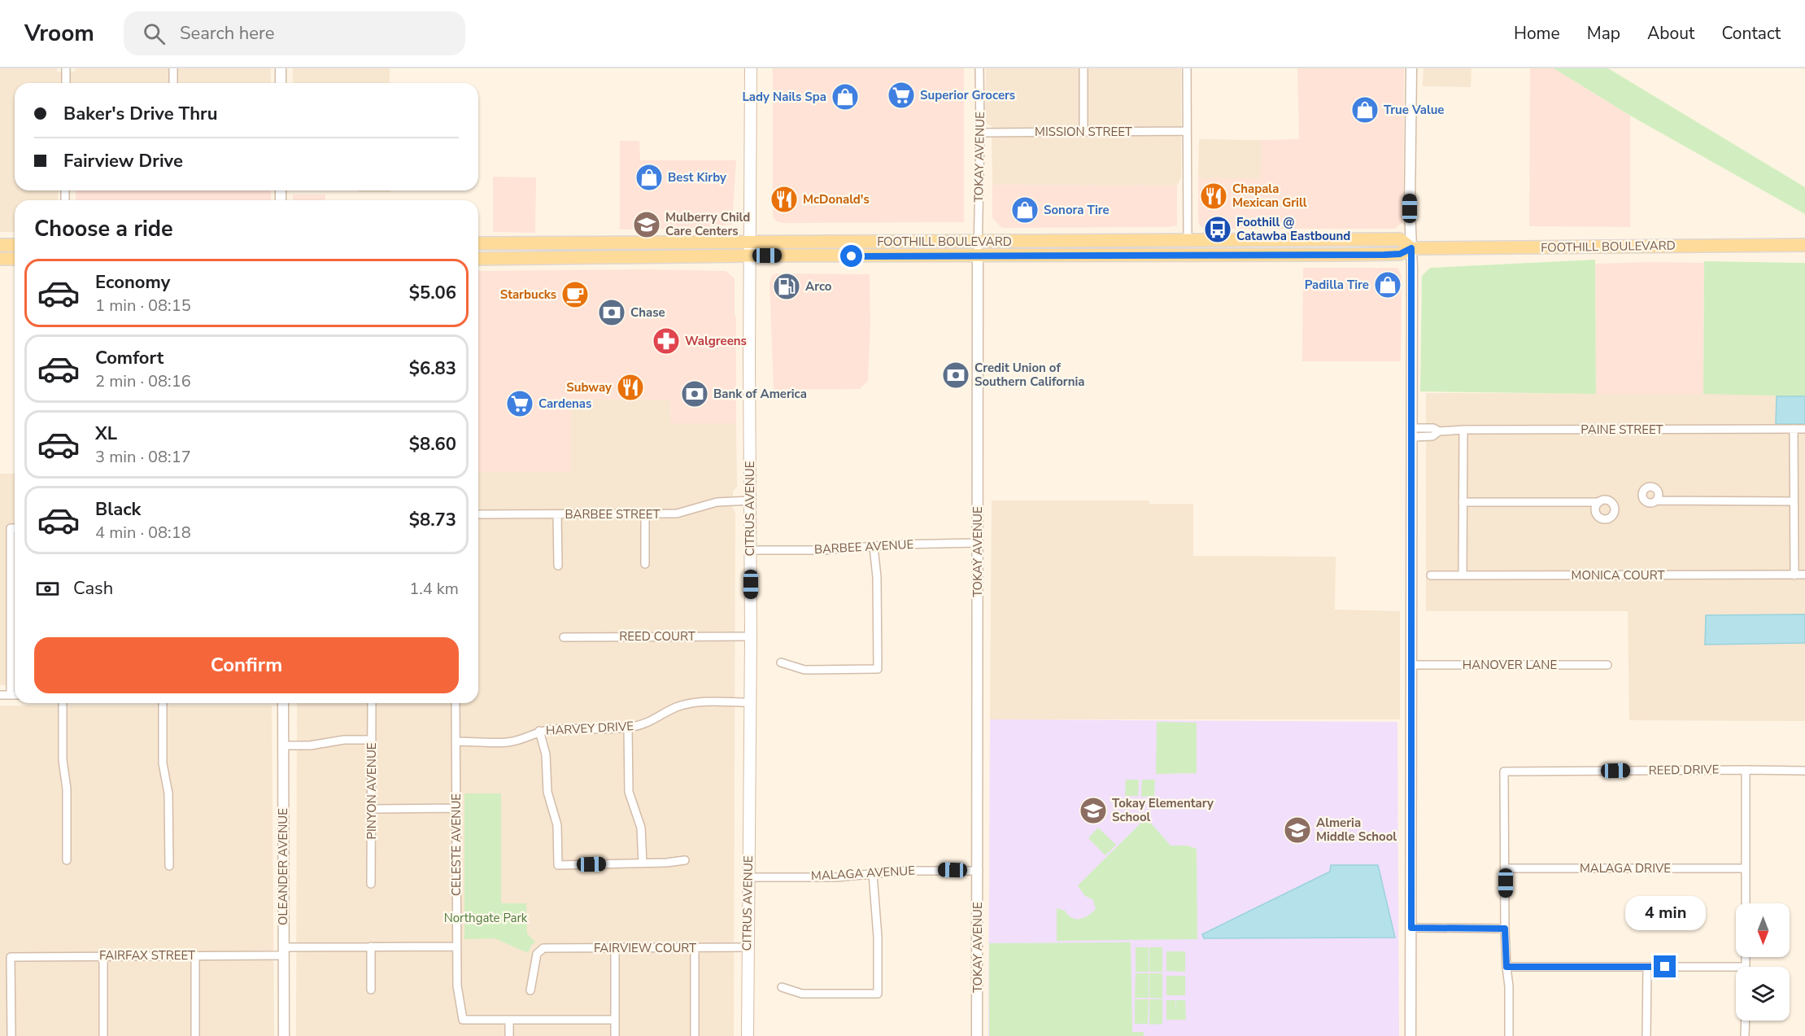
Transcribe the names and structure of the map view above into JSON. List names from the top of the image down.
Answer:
{
  "streets": {
    "main road": ["FOOTHILL BOULEVARD", "CITRUS AVENUE"],
    "street": [
      "MISSION STREET",
      "TOKAY AVENUE",
      "PAINE STREET",
      "BARBEE STREET",
      "BARBEE AVENUE",
      "MONICA COURT",
      "REED COURT",
      "HANOVER LANE",
      "HARVEY DRIVE",
      "REED DRIVE",
      "PINYON AVENUE",
      "CELESTE AVENUE",
      "OLEANDER AVENUE",
      "MALAGA DRIVE",
      "MALAGA AVENUE",
      "FAIRVIEW COURT",
      "FAIRFAX STREET"
    ]
  },
  "crossings": [
    ["MISSION STREET", "TOKAY AVENUE"],
    ["TOKAY AVENUE", "FOOTHILL BOULEVARD"],
    ["TOKAY AVENUE", "BARBEE AVENUE"],
    ["TOKAY AVENUE", "MALAGA AVENUE"],
    ["FOOTHILL BOULEVARD", "CITRUS AVENUE"],
    ["CITRUS AVENUE", "BARBEE STREET"],
    ["CITRUS AVENUE", "BARBEE AVENUE"],
    ["CITRUS AVENUE", "REED COURT"],
    ["CITRUS AVENUE", "HARVEY DRIVE"],
    ["CITRUS AVENUE", "MALAGA AVENUE"],
    ["CITRUS AVENUE", "FAIRVIEW COURT"],
    ["HARVEY DRIVE", "CELESTE AVENUE"],
    ["REED DRIVE", "MALAGA DRIVE"],
    ["CELESTE AVENUE", "FAIRFAX STREET"],
    ["OLEANDER AVENUE", "FAIRFAX STREET"]
  ],
  "parks": ["Northgate Park"],
  "places": {
    "supermarket": ["Superior Grocers", "Cardenas"],
    "shop": [
      "Lady Nails Spa",
      "True Value",
      "Best Kirby",
      "Sonora Tire",
      "Padilla Tire"
    ],
    "restaurant": ["Chapala Mexican Grill", "McDonald's", "Subway"],
    "school or university": ["Mulberry Child Care Centers", "Tokay Elementary School", "Almeria Middle School"],
    "bus stop": ["Foothill @ Catawba Eastbound"],
    "fuel station": ["Arco"],
    "cafe": ["Starbucks"],
    "bank": ["Chase", "Credit Union of Southern California", "Bank of America"],
    "pharmacy": ["Walgreens"]
  },
  "north": "bottom",
  "page": {
    "header": "Vroom",
    "search": "Search here",
    "nav": [
      "Home",
      "Map",
      "About",
      "Contact"
    ],
    "banner": ["Baker's Drive Thru", "Fairview Drive"],
    "heading": "Choose a ride",
    "list": [
      {
        "name": "Economy",
        "note": "1 min · 08:15",
        "value": "$5.06"
      },
      {
        "name": "Comfort",
        "note": "2 min · 08:16",
        "value": "$6.83"
      },
      {
        "name": "XL",
        "note": "3 min · 08:17",
        "value": "$8.60"
      },
      {
        "name": "Black",
        "note": "4 min · 08:18",
        "value": "$8.73"
      }
    ],
    "pay": ["Cash", "1.4 km"],
    "buttons": "Confirm",
    "bubble": "4 min"
  }
}
